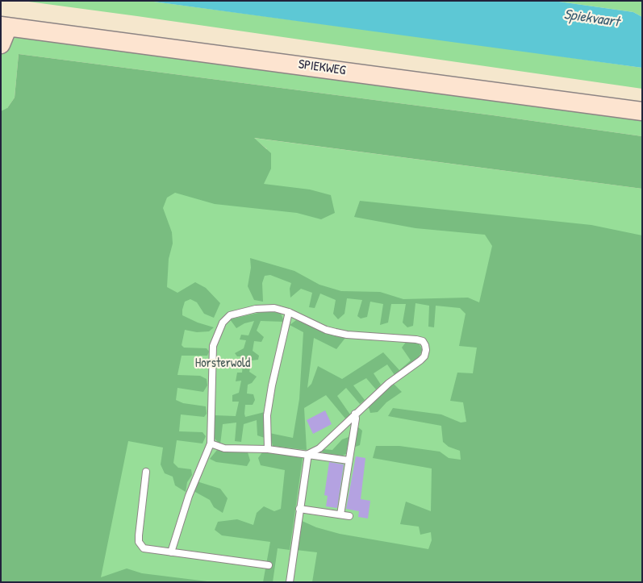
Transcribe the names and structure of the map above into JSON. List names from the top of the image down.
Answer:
{
  "streets": {
    "main road": ["SPIEKWEG"]
  },
  "water": ["Spiekvaart"],
  "parks": ["Horsterwold"]
}
